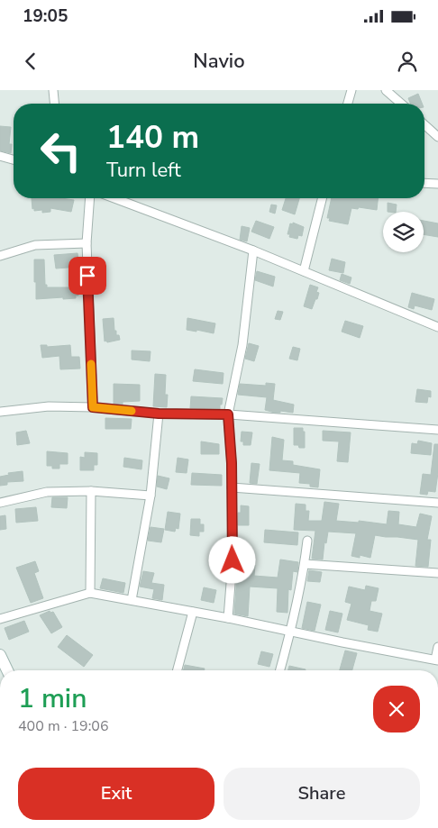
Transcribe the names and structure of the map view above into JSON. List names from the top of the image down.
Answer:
{
  "page": {
    "status": "19:05",
    "header": "Navio",
    "turn": ["140 m", "Turn left"],
    "heading": ["1 min", "400 m · 19:06"],
    "buttons": ["Exit", "Share"]
  }
}
